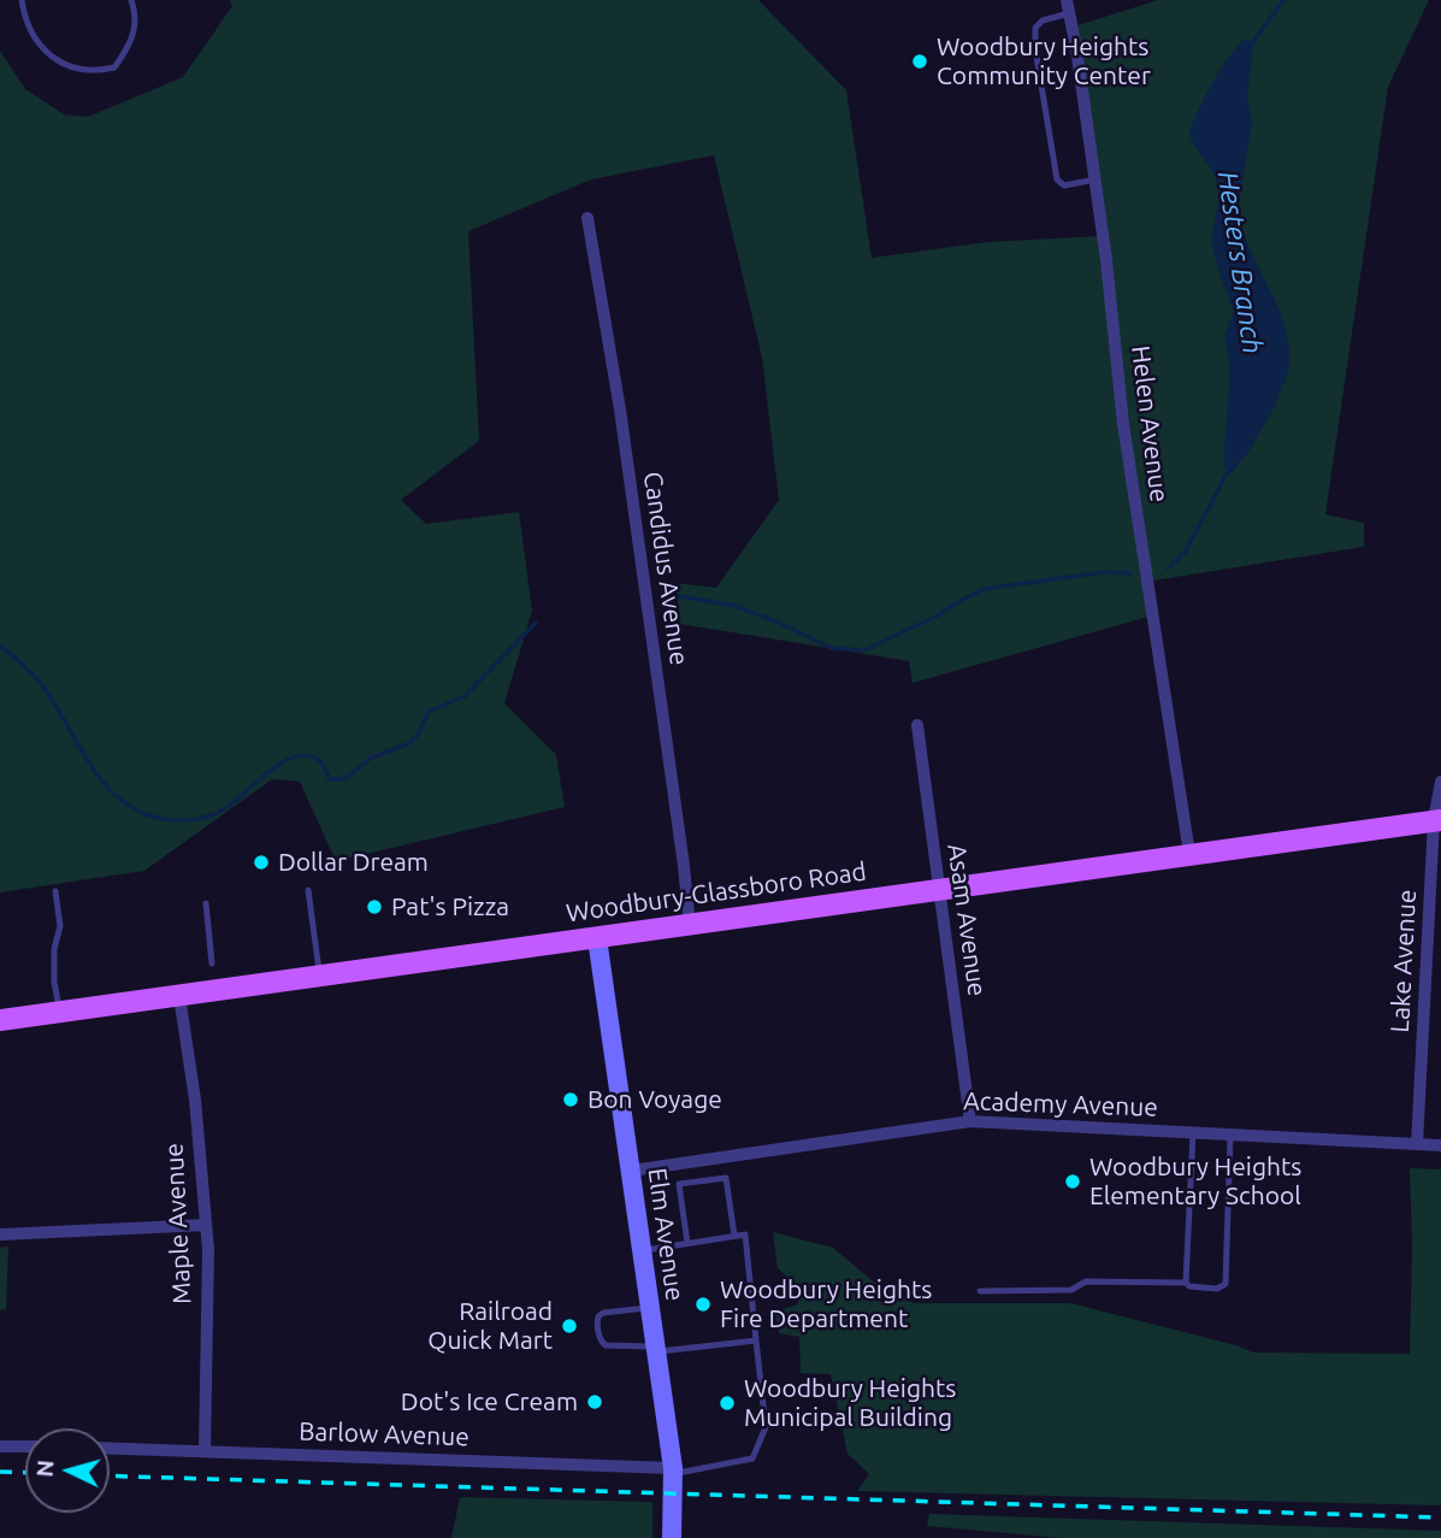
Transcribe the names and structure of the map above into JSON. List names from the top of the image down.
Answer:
{
  "streets": {
    "main road": ["Woodbury-Glassboro Road", "Elm Avenue"],
    "street": [
      "Helen Avenue",
      "Candidus Avenue",
      "Asam Avenue",
      "Lake Avenue",
      "Academy Avenue",
      "Maple Avenue",
      "Barlow Avenue"
    ]
  },
  "crossings": [
    ["Helen Avenue", "Woodbury-Glassboro Road"],
    ["Candidus Avenue", "Woodbury-Glassboro Road"],
    ["Woodbury-Glassboro Road", "Asam Avenue"],
    ["Woodbury-Glassboro Road", "Lake Avenue"],
    ["Woodbury-Glassboro Road", "Maple Avenue"],
    ["Woodbury-Glassboro Road", "Elm Avenue"],
    ["Asam Avenue", "Academy Avenue"],
    ["Lake Avenue", "Academy Avenue"],
    ["Academy Avenue", "Elm Avenue"],
    ["Maple Avenue", "Barlow Avenue"],
    ["Elm Avenue", "Barlow Avenue"]
  ],
  "water": ["Hesters Branch"],
  "places": [
    "Woodbury Heights Community Center",
    "Dollar Dream",
    "Pat's Pizza",
    "Bon Voyage",
    "Woodbury Heights Elementary School",
    "Woodbury Heights Fire Department",
    "Railroad Quick Mart",
    "Dot's Ice Cream",
    "Woodbury Heights Municipal Building"
  ],
  "north": "left"
}
